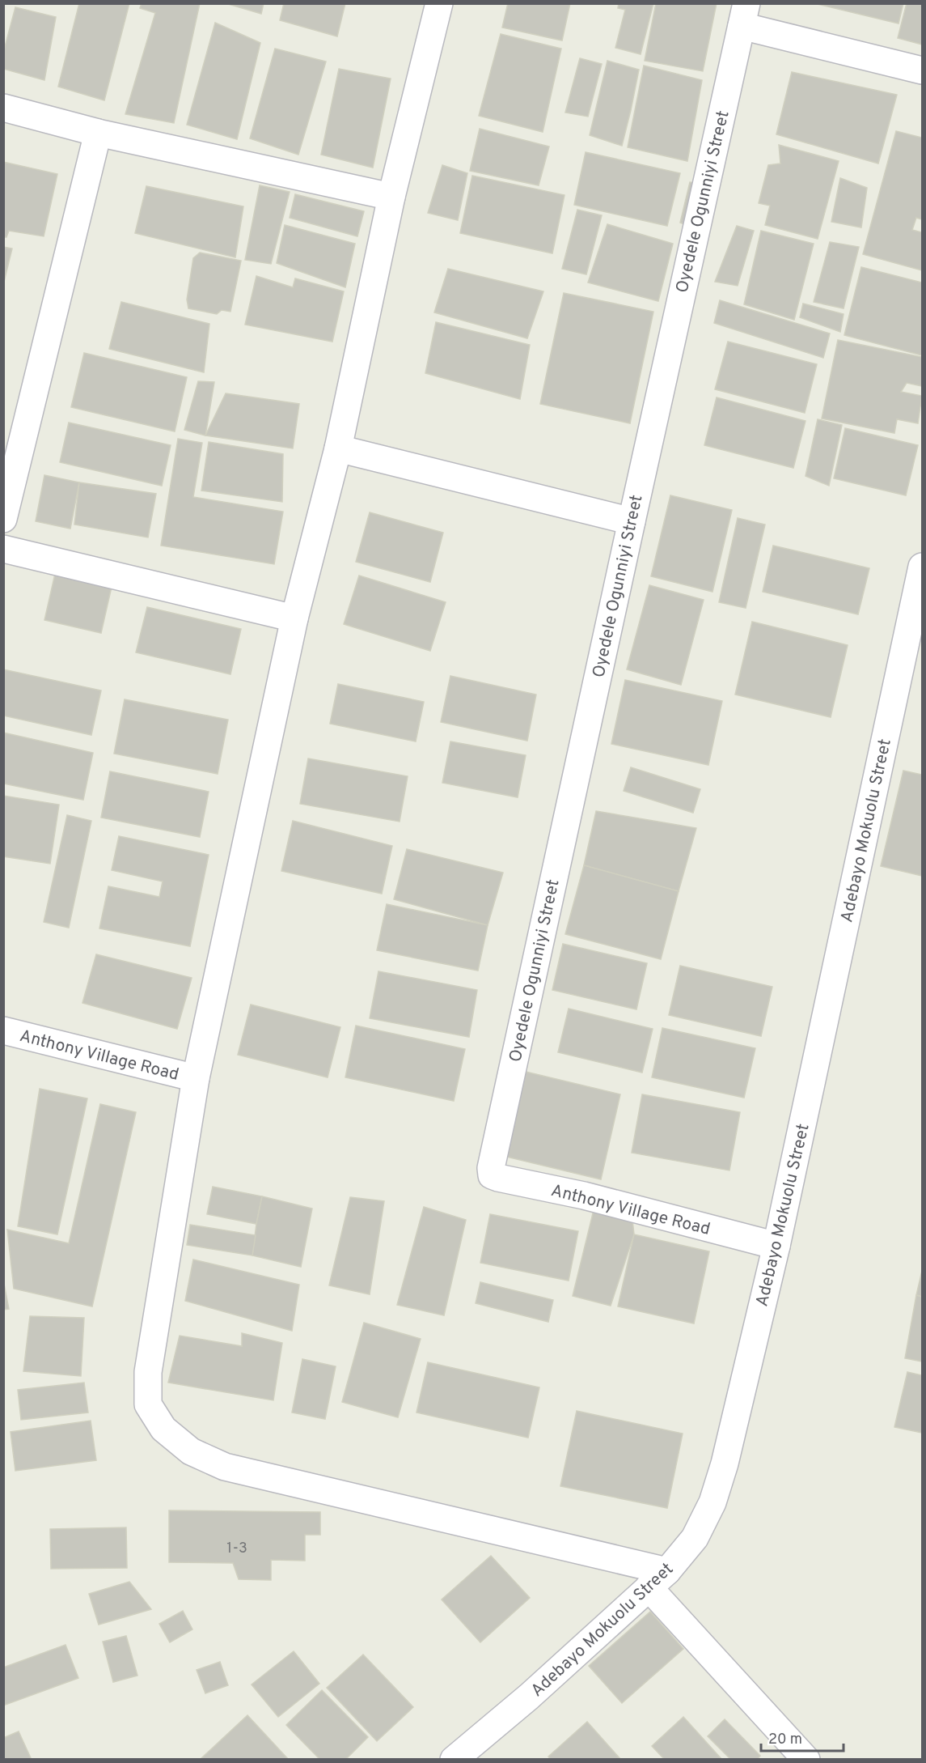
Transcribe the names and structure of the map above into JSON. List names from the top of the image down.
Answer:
{
  "streets": {
    "street": ["Oyedele Ogunniyi Street", "Adebayo Mokuolu Street", "Anthony Village Road"]
  },
  "crossings": [
    ["Oyedele Ogunniyi Street", "Anthony Village Road"],
    ["Adebayo Mokuolu Street", "Anthony Village Road"]
  ],
  "house_numbers": ["1-3"],
  "scale_bar": "20 m"
}
